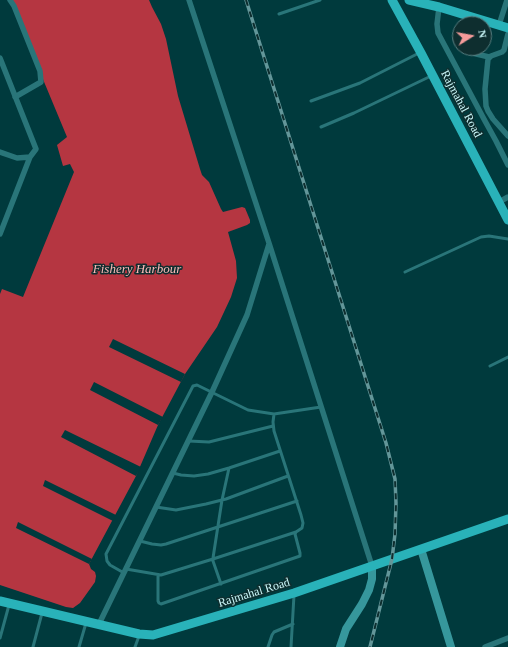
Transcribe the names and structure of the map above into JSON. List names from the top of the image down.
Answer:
{
  "streets": {
    "main road": ["Rajmahal Road"]
  },
  "water": ["Fishery Harbour"],
  "north": "right"
}
